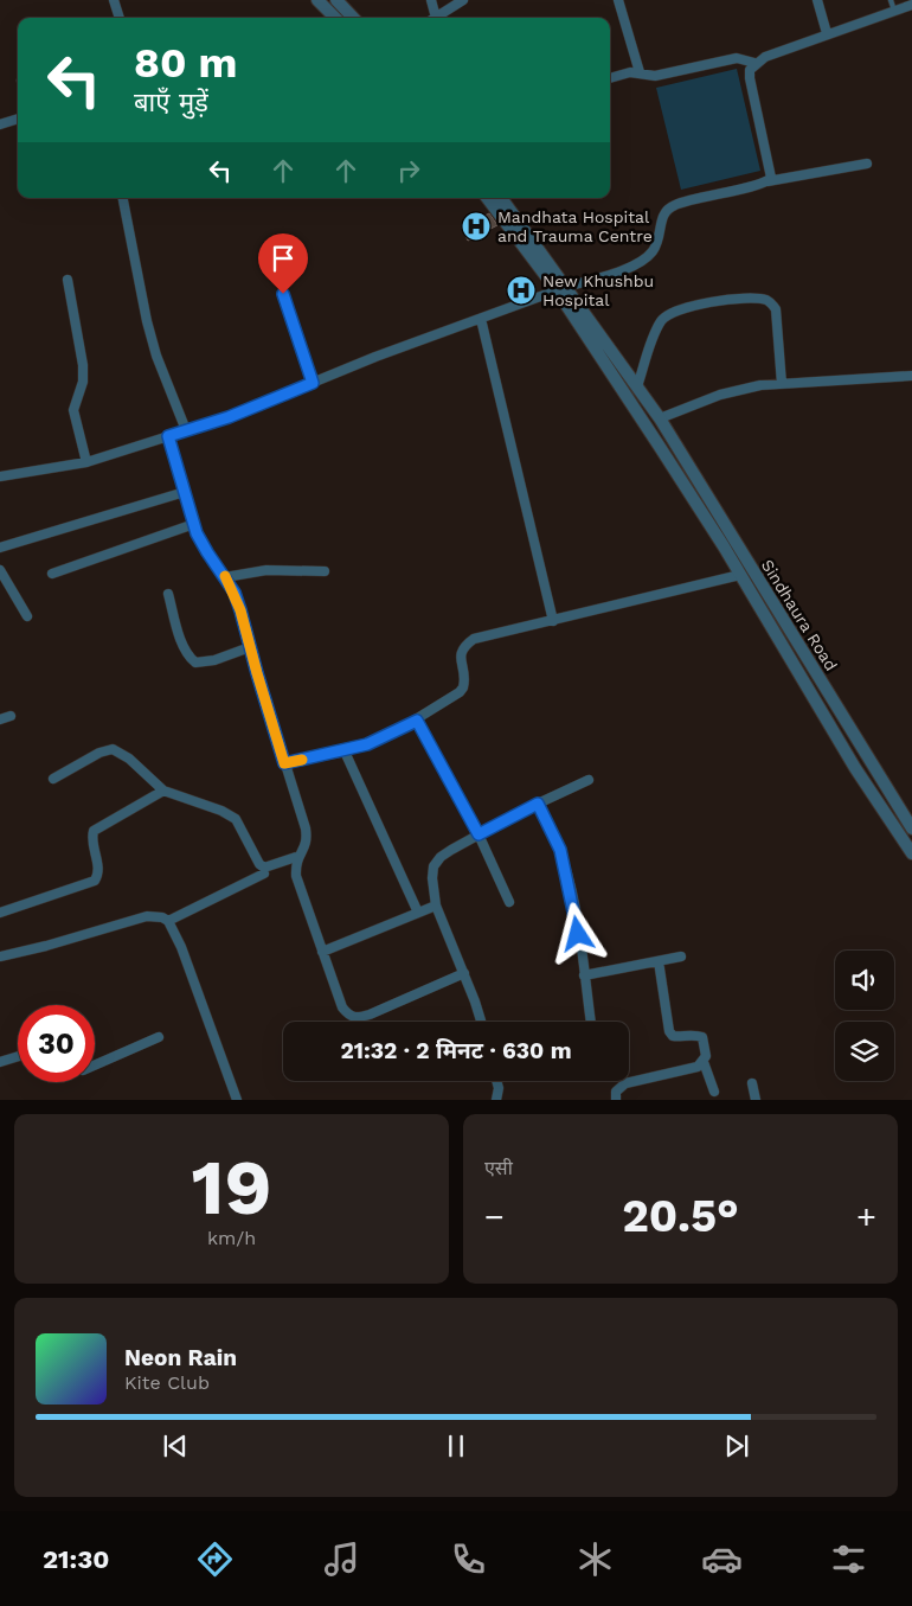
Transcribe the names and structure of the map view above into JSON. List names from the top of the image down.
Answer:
{
  "streets": {
    "street": ["Sindhaura Road"]
  },
  "places": {
    "hospital": ["Mandhata Hospital and Trauma Centre", "New Khushbu Hospital"]
  },
  "page": {
    "turn": ["80 m", "बाएँ मुड़ें"],
    "limit": "30",
    "trip": "21:32 · 2 मिनट · 630 m",
    "tile": [
      ["19", "km/h"],
      "एसी"
    ],
    "heat": ["−", "20.5°", "+"],
    "song": ["Neon Rain", "Kite Club"],
    "tabs": "21:30"
  }
}
